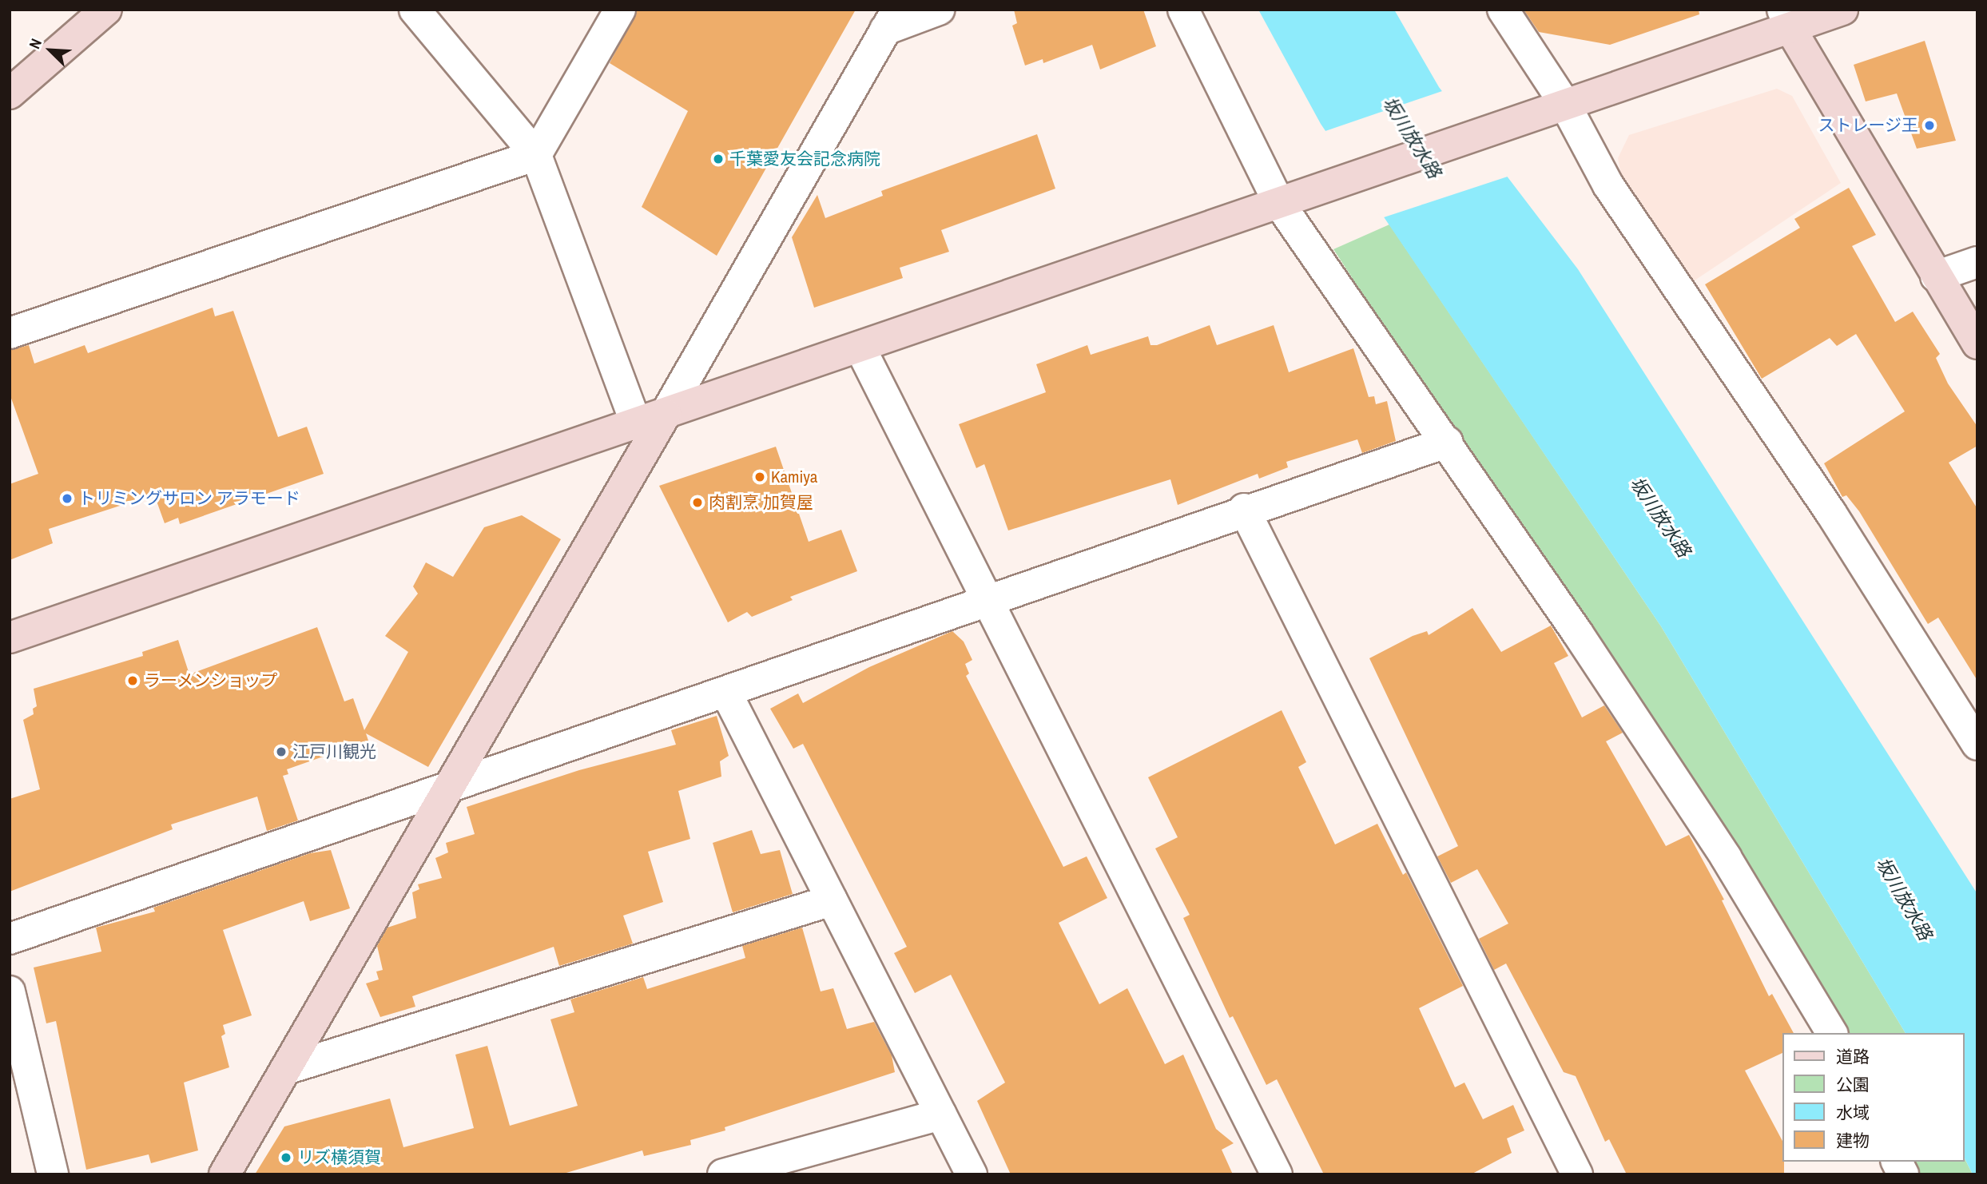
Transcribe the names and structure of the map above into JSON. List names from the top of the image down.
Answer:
{
  "water": ["坂川放水路"],
  "places": [
    "ストレージ王",
    "千葉愛友会記念病院",
    "Kamiya",
    "トリミングサロン アラモード",
    "肉割烹 加賀屋",
    "ラーメンショップ",
    "江戸川観光",
    "リズ横須賀"
  ],
  "legend": [
    "道路",
    "公園",
    "水域",
    "建物"
  ],
  "north": "top left"
}
